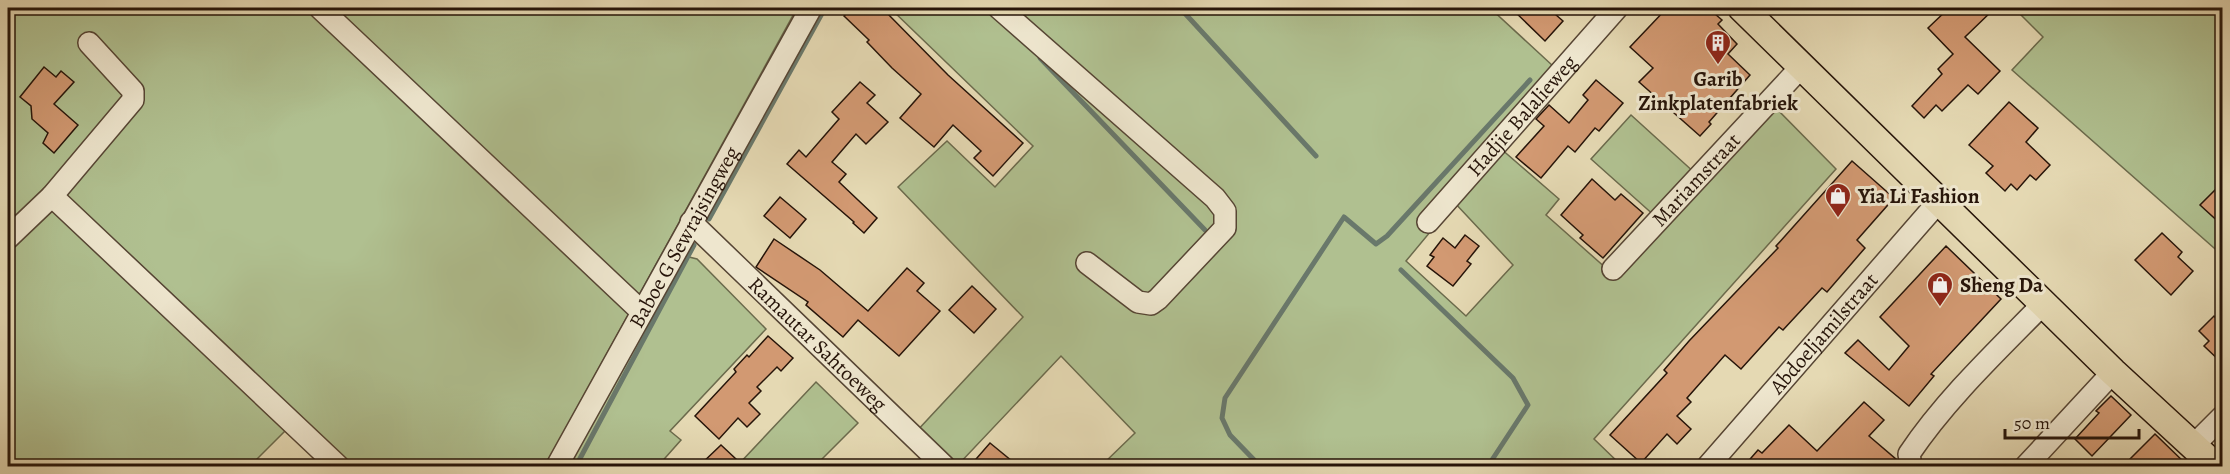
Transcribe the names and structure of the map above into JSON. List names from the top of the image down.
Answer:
{
  "streets": {
    "street": [
      "Hadjie Balalieweg",
      "Mariamstraat",
      "Baboe G Sewrajsingweg",
      "Abdoeljamilstraat",
      "Ramautar Sahtoeweg"
    ]
  },
  "crossings": [
    ["Baboe G Sewrajsingweg", "Ramautar Sahtoeweg"]
  ],
  "places": {
    "building": ["Garib Zinkplatenfabriek"],
    "shop": ["Yia Li Fashion", "Sheng Da"]
  },
  "scale_bar": "50 m"
}
